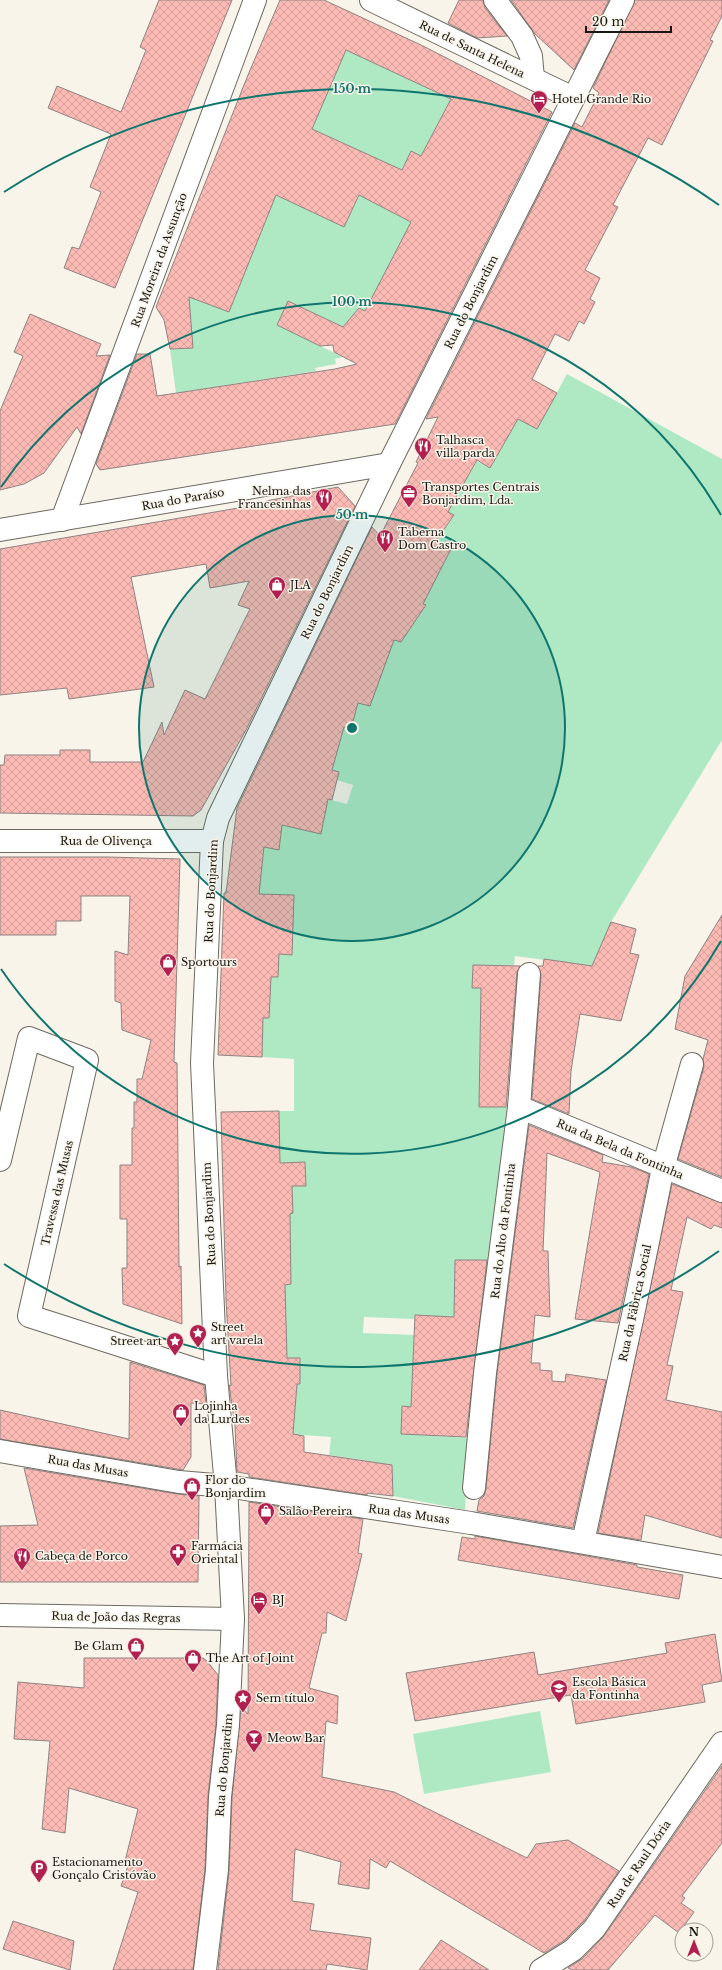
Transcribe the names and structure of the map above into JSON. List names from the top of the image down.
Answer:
{
  "streets": {
    "street": [
      "Rua de Santa Helena",
      "Rua Moreira da Assunção",
      "Rua do Bonjardim",
      "Rua do Paraíso",
      "Rua de Olivença",
      "Rua da Bela da Fontinha",
      "Travessa das Musas",
      "Rua do Alto da Fontinha",
      "Rua da Fábrica Social",
      "Rua das Musas",
      "Rua de João das Regras",
      "Rua de Raul Dória"
    ]
  },
  "crossings": [
    ["Rua de Santa Helena", "Rua do Bonjardim"],
    ["Rua Moreira da Assunção", "Rua do Paraíso"],
    ["Rua do Bonjardim", "Rua do Paraíso"],
    ["Rua do Bonjardim", "Rua de Olivença"],
    ["Rua do Bonjardim", "Travessa das Musas"],
    ["Rua do Bonjardim", "Rua das Musas"],
    ["Rua do Bonjardim", "Rua de João das Regras"],
    ["Rua da Bela da Fontinha", "Rua do Alto da Fontinha"],
    ["Rua da Bela da Fontinha", "Rua da Fábrica Social"],
    ["Rua da Fábrica Social", "Rua das Musas"]
  ],
  "places": {
    "hotel": ["Hotel Grande Rio", "BJ"],
    "restaurant": [
      "Talhasca villa parda",
      "Nelma das Francesinhas",
      "Taberna Dom Castro",
      "Cabeça de Porco"
    ],
    "office": ["Transportes Centrais Bonjardim, Lda."],
    "shop": [
      "JLA",
      "Sportours",
      "Lojinha da Lurdes",
      "Flor do Bonjardim",
      "Salão Pereira",
      "Be Glam",
      "The Art of Joint"
    ],
    "place": ["Street art varela", "Street art", "Sem título"],
    "pharmacy": ["Farmácia Oriental"],
    "school or university": ["Escola Básica da Fontinha"],
    "bar": ["Meow Bar"],
    "parking": ["Estacionamento Gonçalo Cristóvão"]
  },
  "scale_bar": "20 m",
  "north": "top",
  "rings": ["150 m", "100 m", "50 m"]
}
